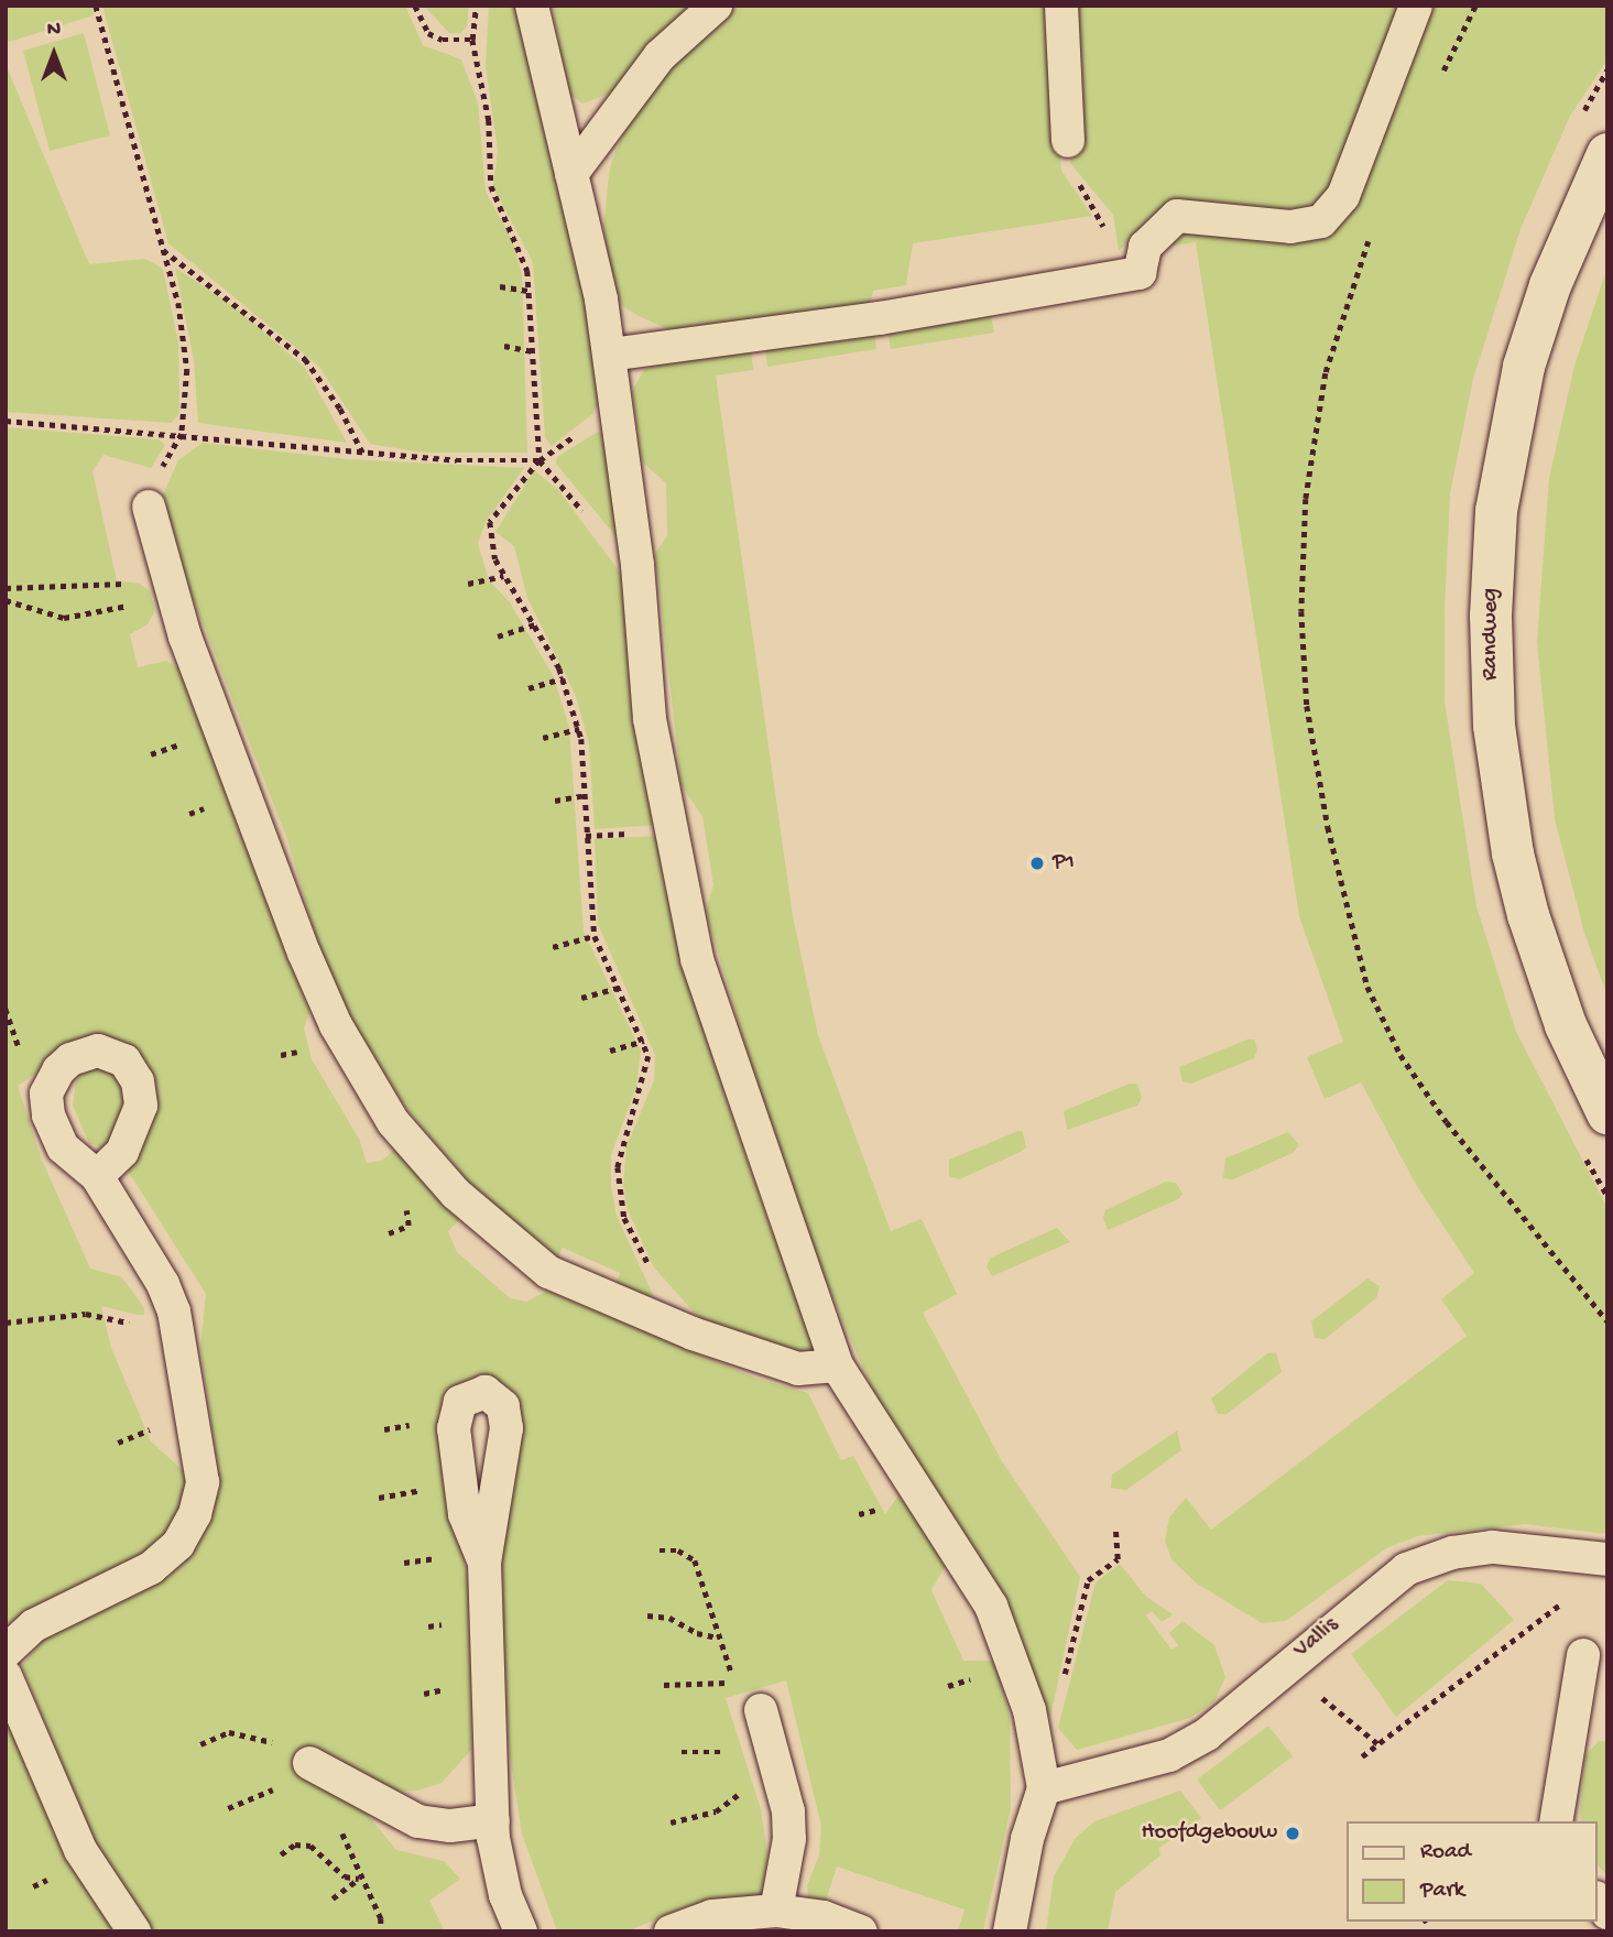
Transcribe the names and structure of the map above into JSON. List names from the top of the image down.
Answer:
{
  "streets": {
    "main road": ["Randweg"],
    "lane": ["Vallis"]
  },
  "places": ["P1", "Hoofdgebouw"],
  "legend": ["Road", "Park"],
  "north": "top"
}
